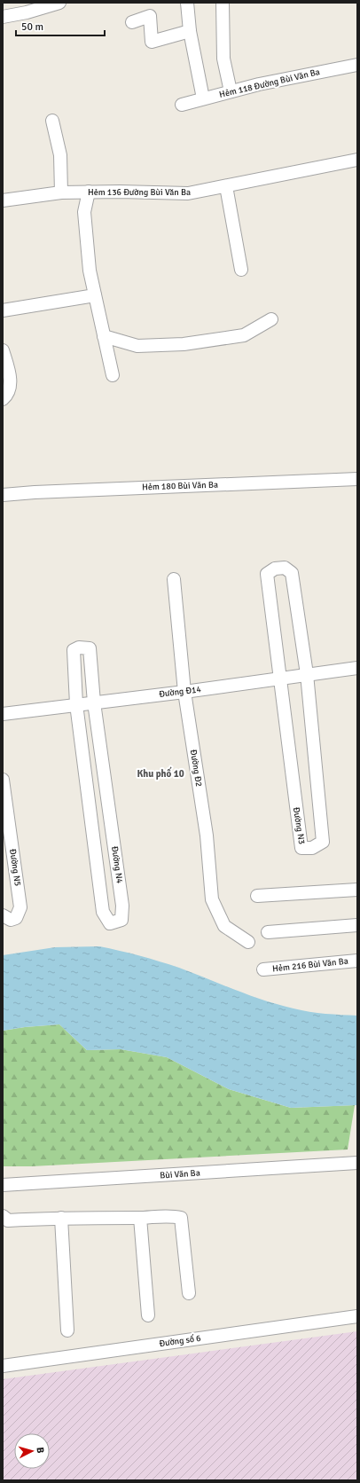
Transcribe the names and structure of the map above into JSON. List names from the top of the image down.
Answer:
{
  "streets": {
    "street": [
      "Hẻm 118 Đường Bùi Văn Ba",
      "Hẻm 136 Đường Bùi Văn Ba",
      "Hẻm 180 Bùi Văn Ba",
      "Đường Đ14",
      "Đường Đ2",
      "Đường N3",
      "Đường N4",
      "Đường N5",
      "Hẻm 216 Bùi Văn Ba",
      "Bùi Văn Ba",
      "Đường số 6"
    ]
  },
  "crossings": [
    ["Đường Đ14", "Đường Đ2"],
    ["Đường Đ14", "Đường N3"],
    ["Đường Đ14", "Đường N4"]
  ],
  "districts": ["Khu phố 10"],
  "scale_bar": "50 m",
  "north": "right"
}
